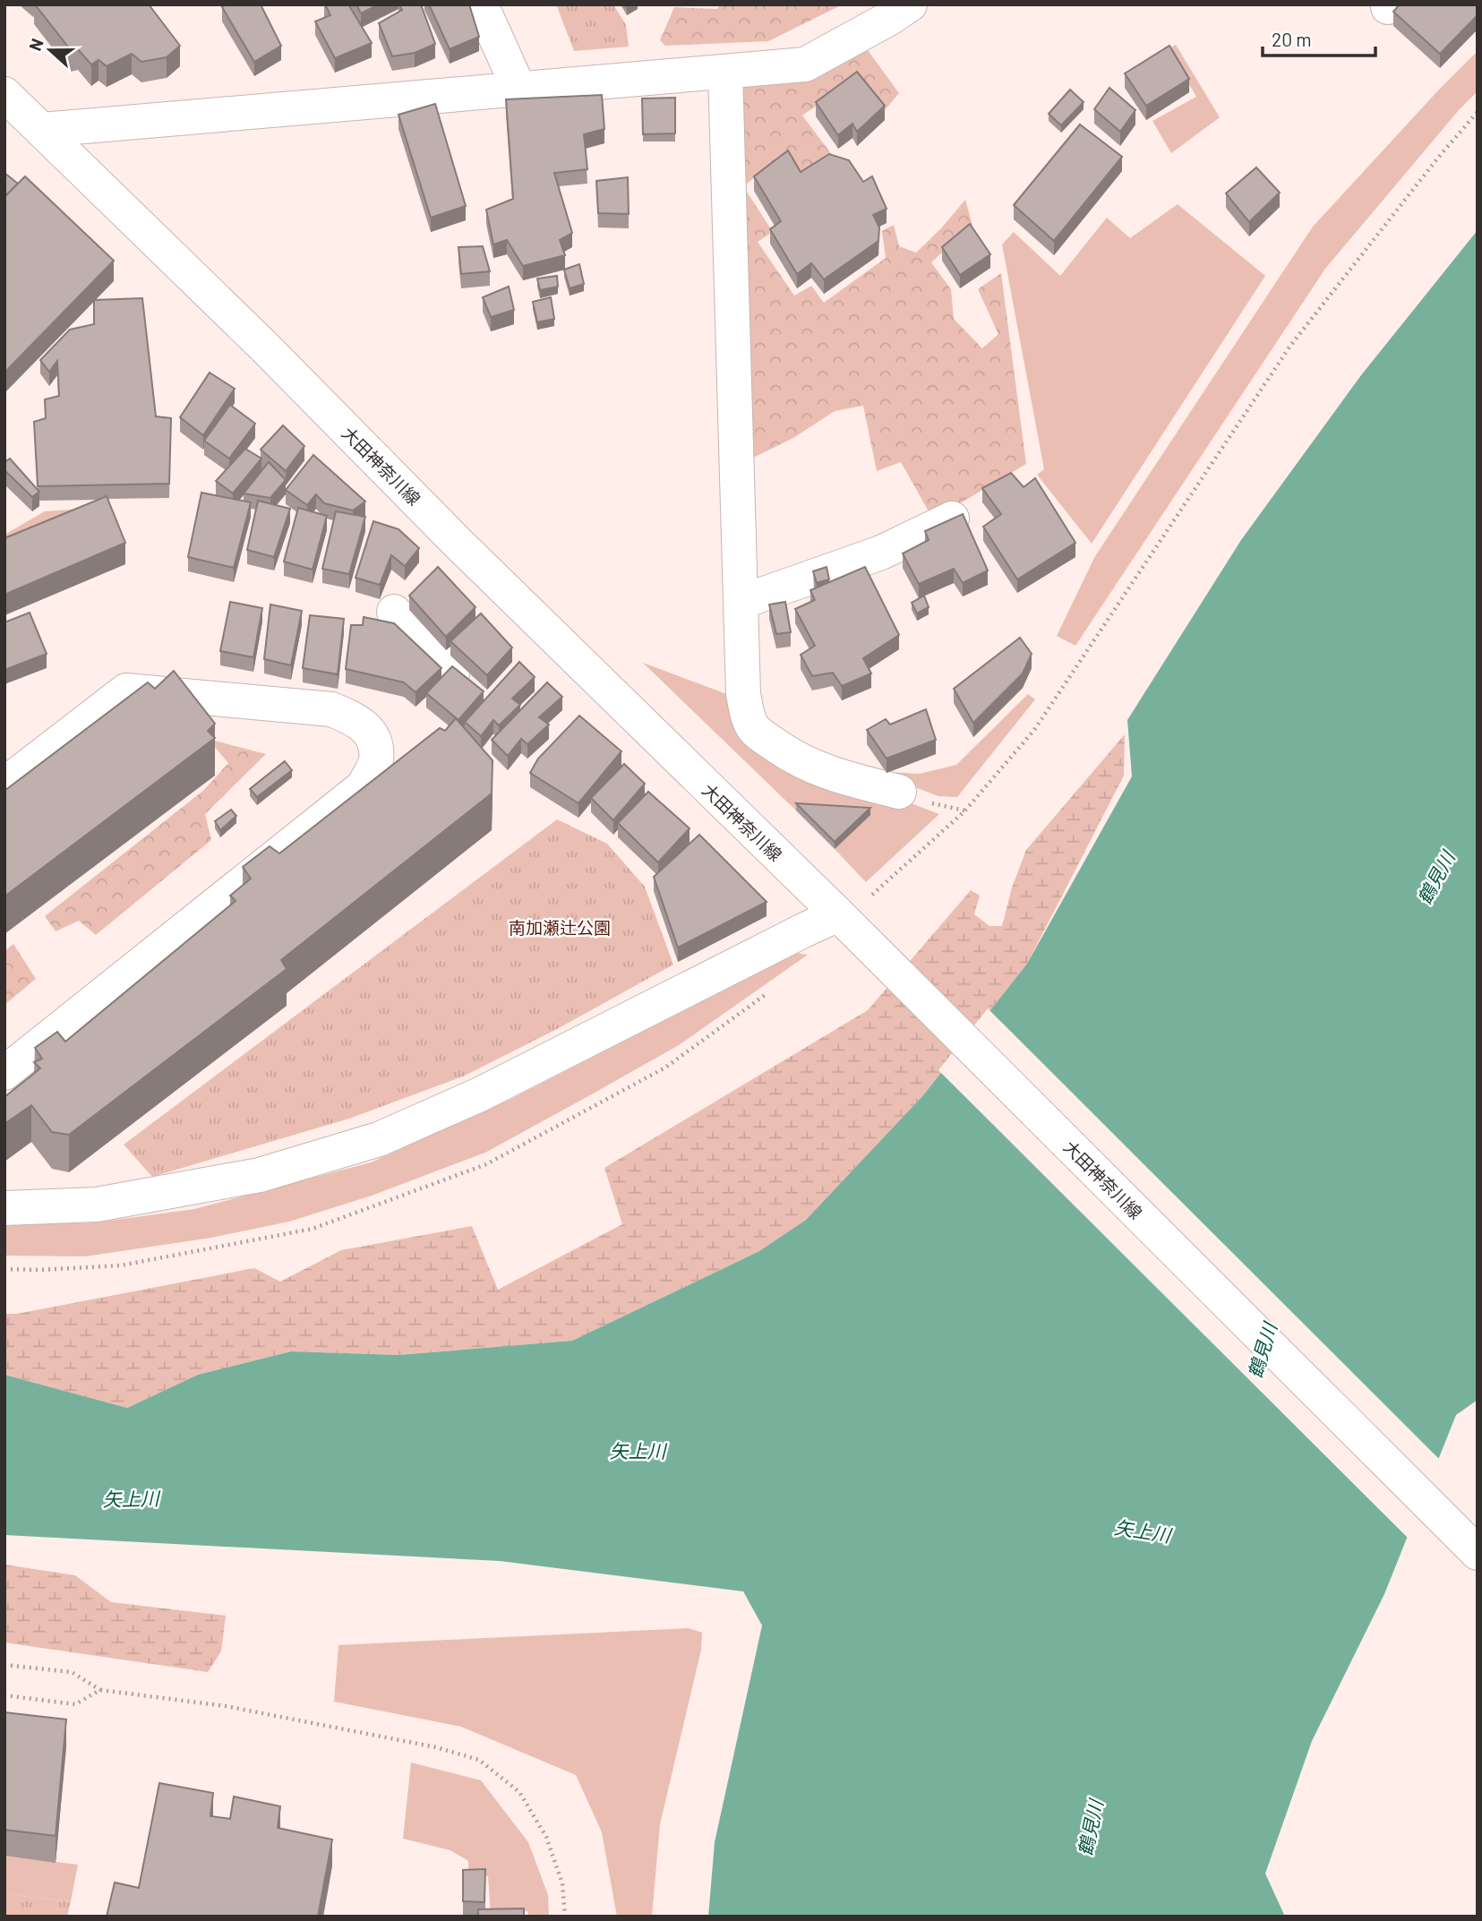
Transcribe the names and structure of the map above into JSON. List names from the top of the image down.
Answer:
{
  "streets": {
    "street": ["大田神奈川線"]
  },
  "water": ["鶴見川", "矢上川"],
  "parks": ["南加瀬辻公園"],
  "scale_bar": "20 m",
  "north": "left"
}
